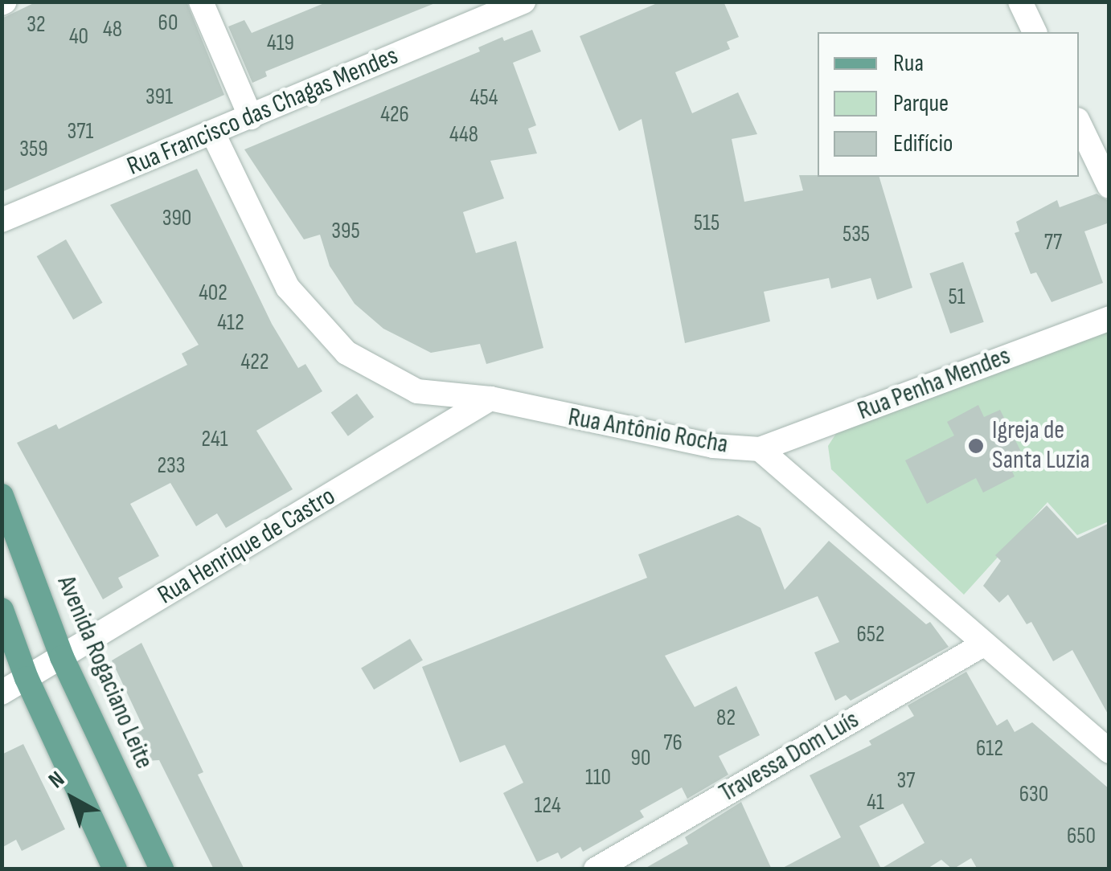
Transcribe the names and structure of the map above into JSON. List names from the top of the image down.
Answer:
{
  "streets": {
    "main road": ["Avenida Rogaciano Leite"],
    "street": [
      "Rua Francisco das Chagas Mendes",
      "Rua Penha Mendes",
      "Rua Antônio Rocha",
      "Rua Henrique de Castro",
      "Travessa Dom Luís"
    ]
  },
  "crossings": [
    ["Rua Francisco das Chagas Mendes", "Rua Antônio Rocha"],
    ["Rua Penha Mendes", "Rua Antônio Rocha"],
    ["Rua Antônio Rocha", "Rua Henrique de Castro"],
    ["Rua Antônio Rocha", "Travessa Dom Luís"],
    ["Rua Henrique de Castro", "Avenida Rogaciano Leite"]
  ],
  "places": ["Igreja de Santa Luzia"],
  "house_numbers": [
    "60",
    "32",
    "48",
    "40",
    "419",
    "391",
    "454",
    "426",
    "371",
    "448",
    "359",
    "390",
    "515",
    "395",
    "535",
    "77",
    "402",
    "51",
    "412",
    "422",
    "241",
    "233",
    "652",
    "82",
    "76",
    "612",
    "90",
    "110",
    "37",
    "630",
    "41",
    "124",
    "650"
  ],
  "legend": ["Rua", "Parque", "Edifício"],
  "north": "top left"
}
